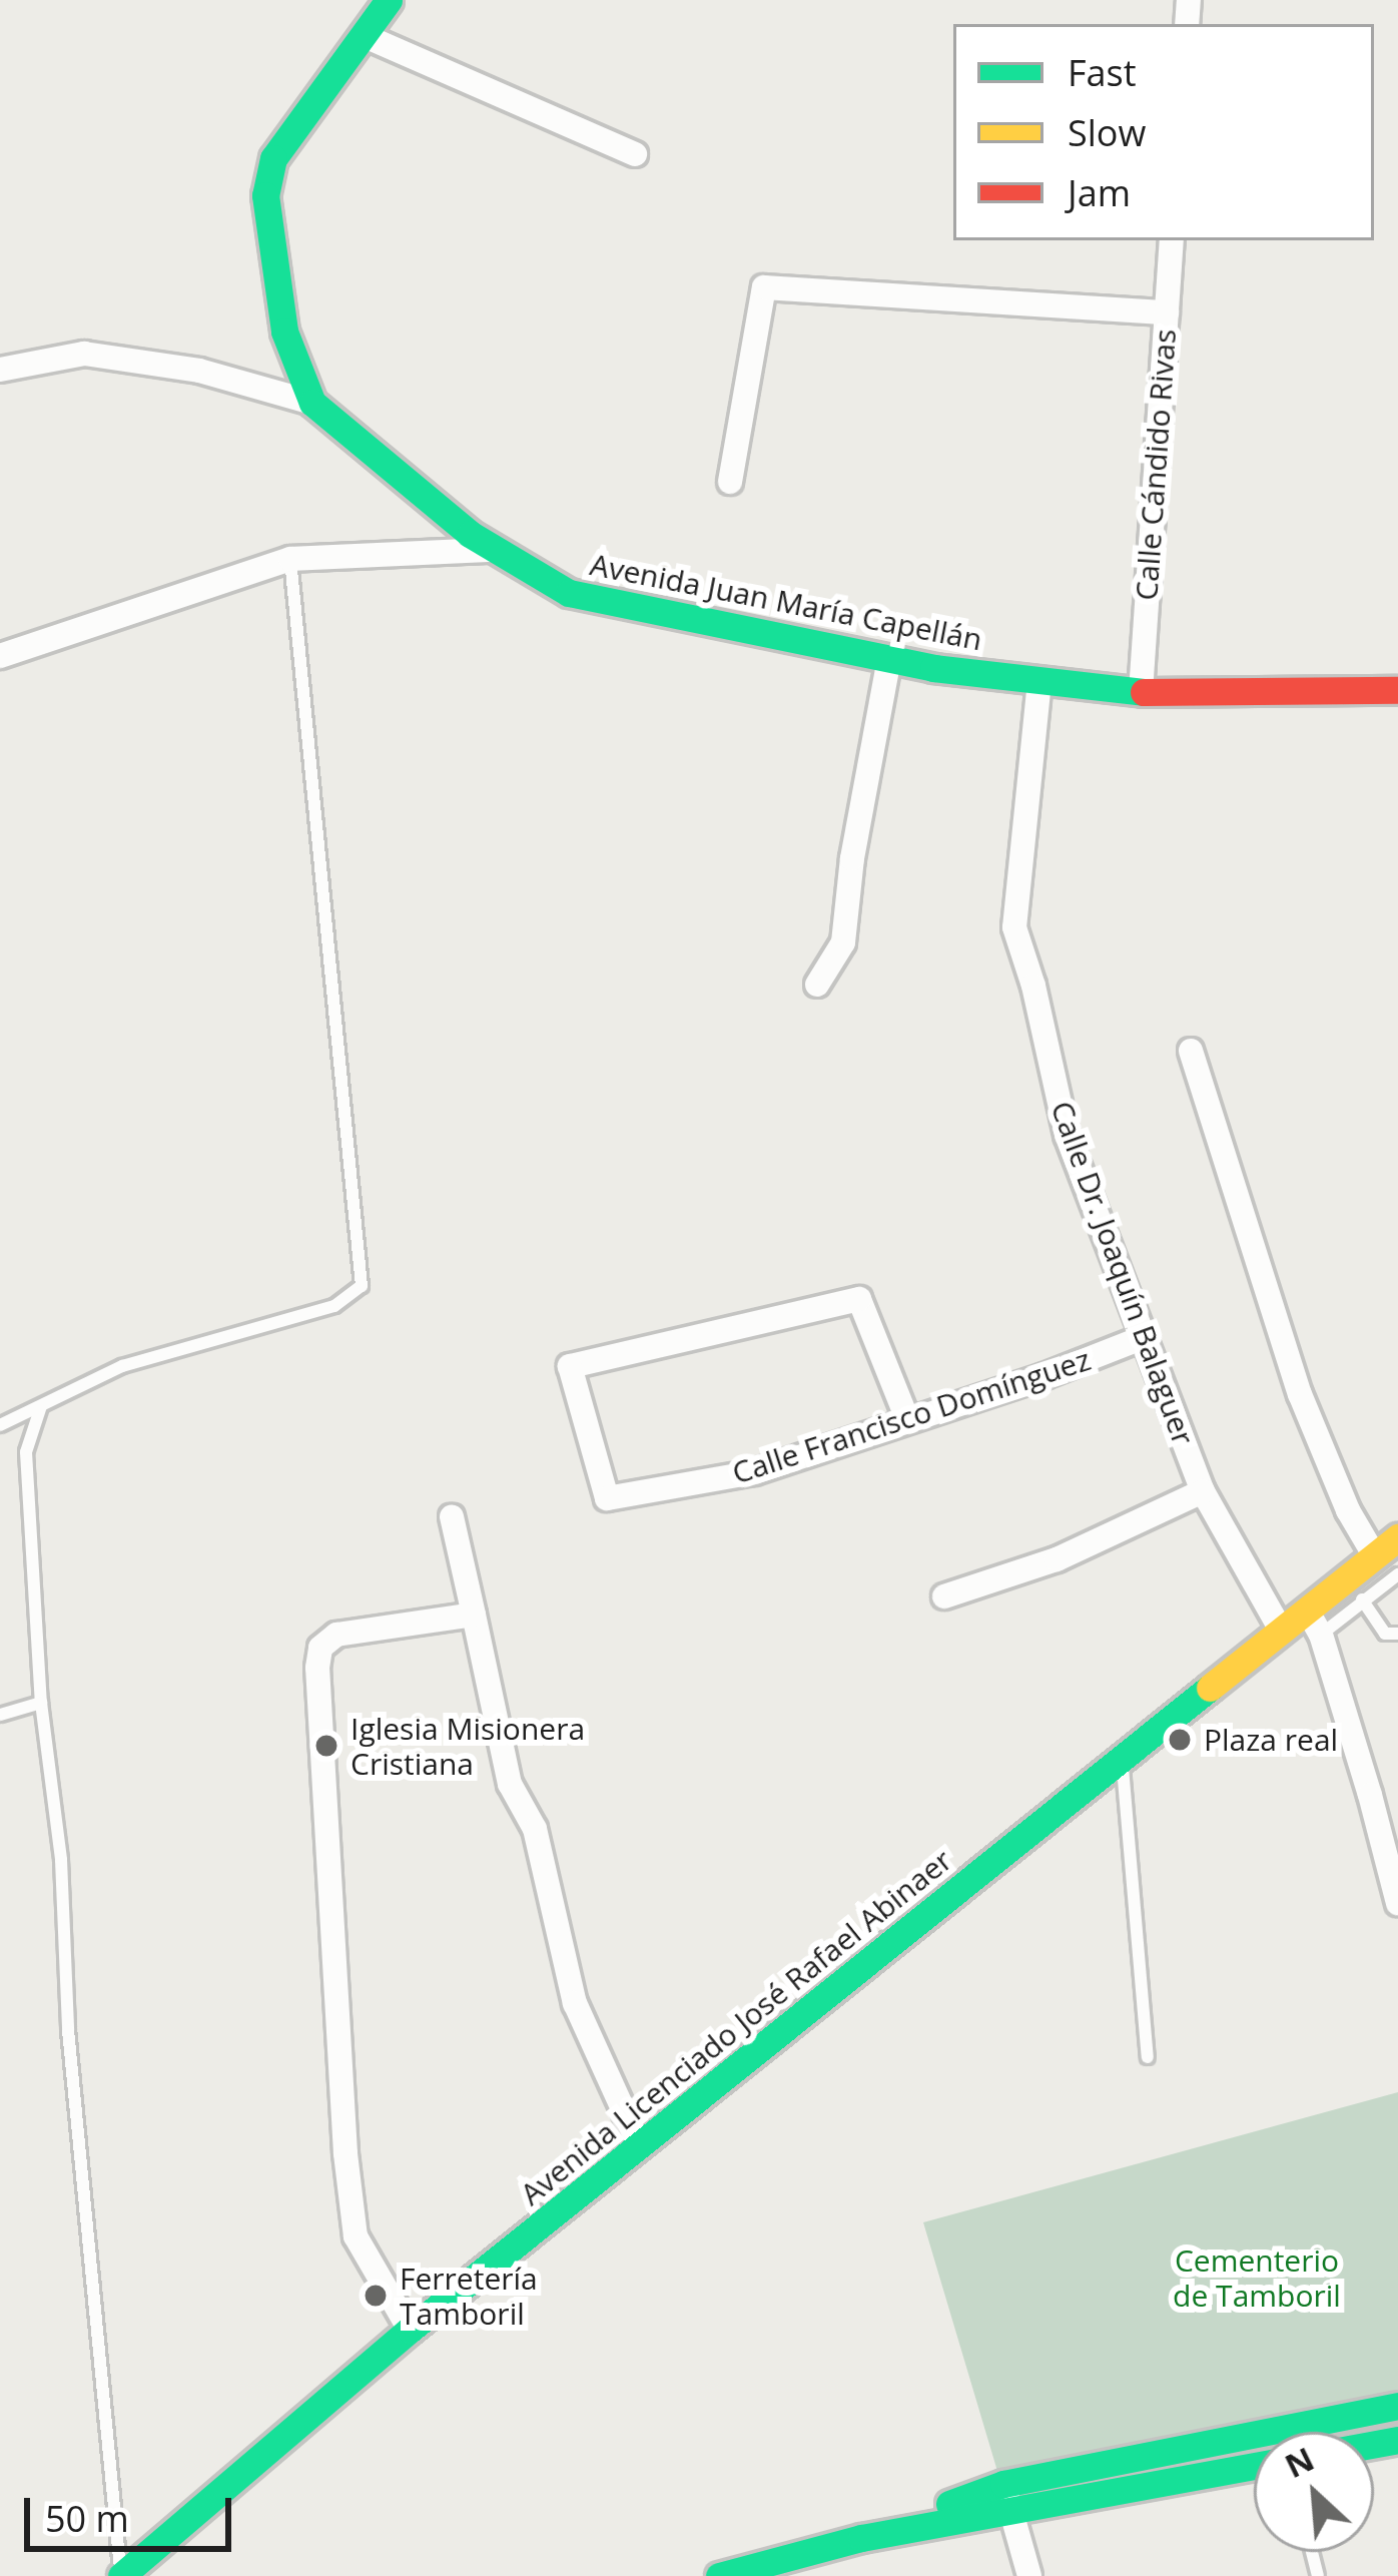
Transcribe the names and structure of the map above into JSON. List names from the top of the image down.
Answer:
{
  "streets": {
    "street": [
      "Calle Cándido Rivas",
      "Avenida Juan María Capellán",
      "Calle Dr. Joaquín Balaguer",
      "Calle Francisco Domínguez",
      "Avenida Licenciado José Rafael Abinaer"
    ]
  },
  "crossings": [
    ["Calle Cándido Rivas", "Avenida Juan María Capellán"],
    ["Avenida Juan María Capellán", "Calle Dr. Joaquín Balaguer"],
    ["Calle Dr. Joaquín Balaguer", "Calle Francisco Domínguez"],
    ["Calle Dr. Joaquín Balaguer", "Avenida Licenciado José Rafael Abinaer"]
  ],
  "parks": ["Cementerio de Tamboril"],
  "places": ["Plaza real", "Iglesia Misionera Cristiana", "Ferretería Tamboril"],
  "legend": ["Fast", "Slow", "Jam"],
  "scale_bar": "50 m",
  "north": "top left"
}
